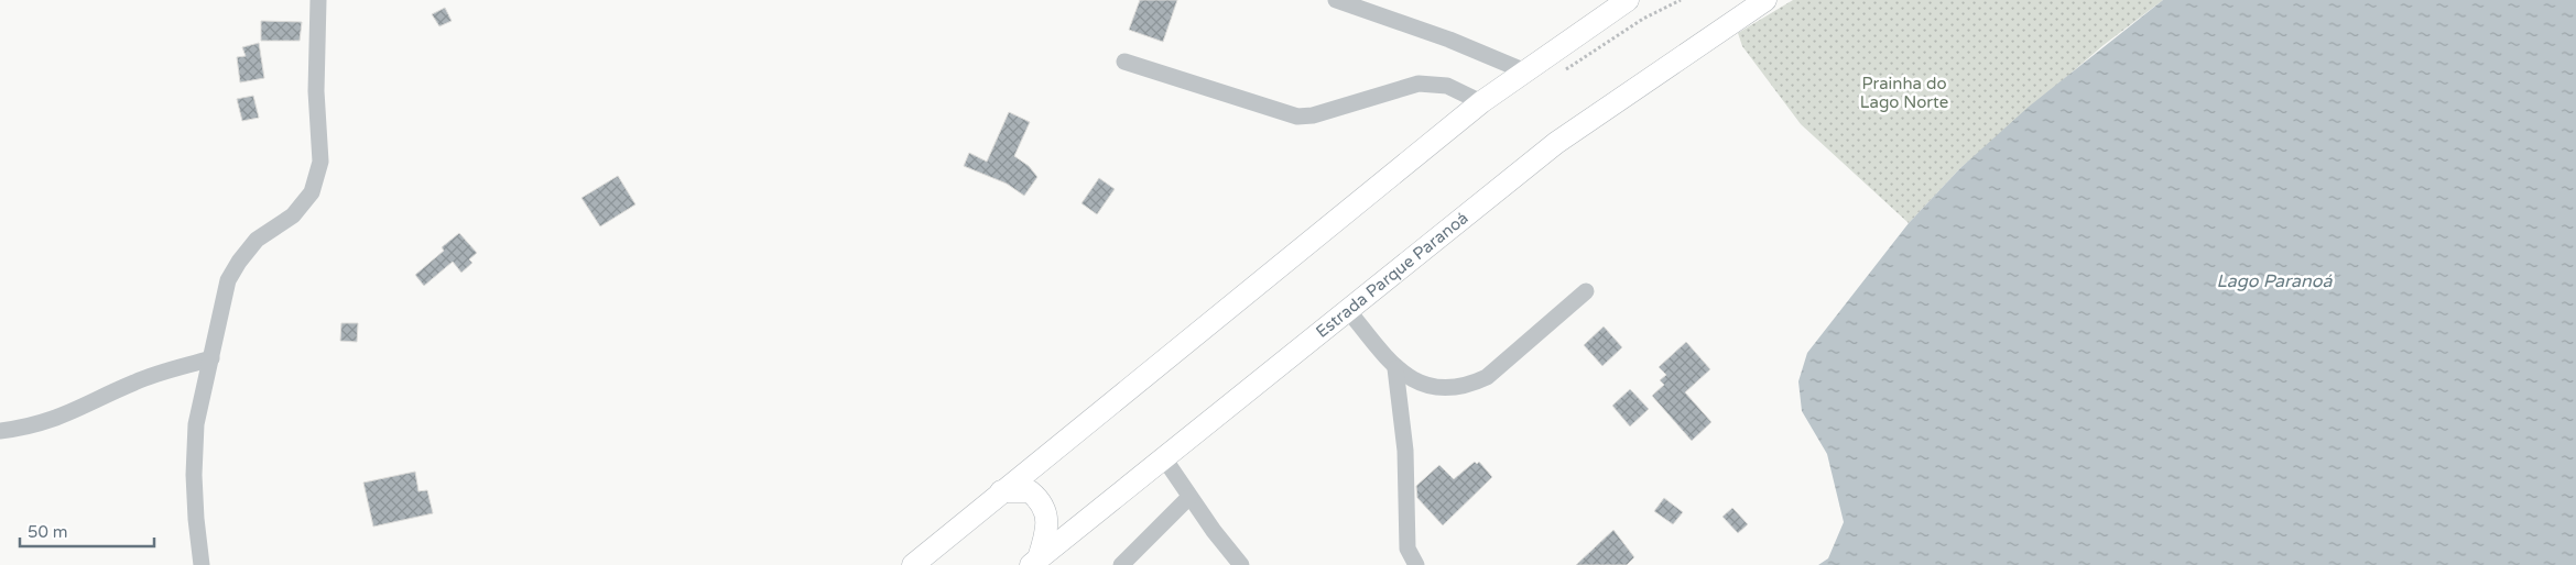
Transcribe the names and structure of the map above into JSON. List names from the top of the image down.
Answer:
{
  "streets": {
    "main road": ["Estrada Parque Paranoá"]
  },
  "water": ["Lago Paranoá"],
  "parks": ["Prainha do Lago Norte"],
  "scale_bar": "50 m"
}
